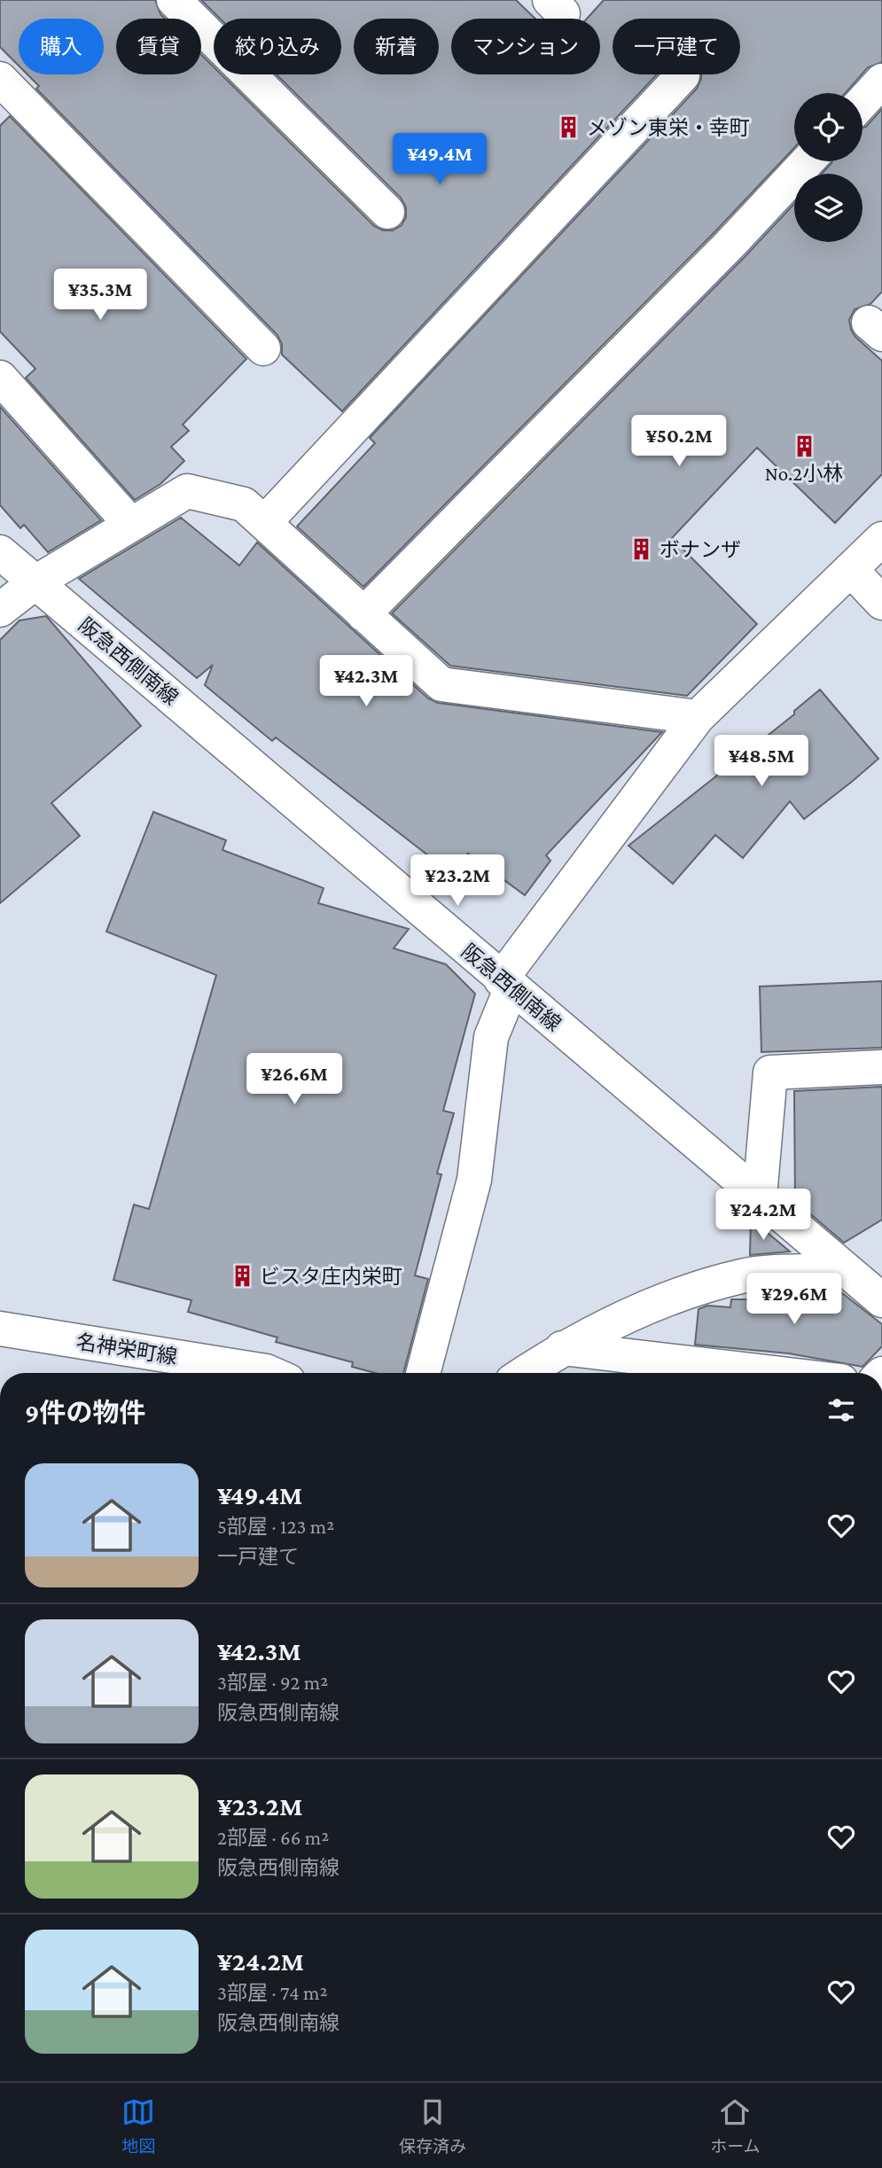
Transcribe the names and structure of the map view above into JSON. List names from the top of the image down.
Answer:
{
  "streets": {
    "street": ["阪急西側南線", "名神栄町線"]
  },
  "places": {
    "building": [
      "メゾン東栄・幸町",
      "No.2小林",
      "ボナンザ",
      "ビスタ庄内栄町"
    ]
  },
  "page": {
    "chip": [
      "購入",
      "賃貸",
      "絞り込み",
      "新着",
      "マンション",
      "一戸建て"
    ],
    "price": [
      "¥49.4M",
      "¥35.3M",
      "¥50.2M",
      "¥42.3M",
      "¥48.5M",
      "¥23.2M",
      "¥26.6M",
      "¥24.2M",
      "¥29.6M"
    ],
    "heading": "9件の物件",
    "list": [
      {
        "name": "¥49.4M",
        "note": "5部屋 · 123 m² · 一戸建て"
      },
      {
        "name": "¥42.3M",
        "note": "3部屋 · 92 m² · 阪急西側南線"
      },
      {
        "name": "¥23.2M",
        "note": "2部屋 · 66 m² · 阪急西側南線"
      },
      {
        "name": "¥24.2M",
        "note": "3部屋 · 74 m² · 阪急西側南線"
      }
    ],
    "tabs": ["地図", "保存済み", "ホーム"]
  }
}
